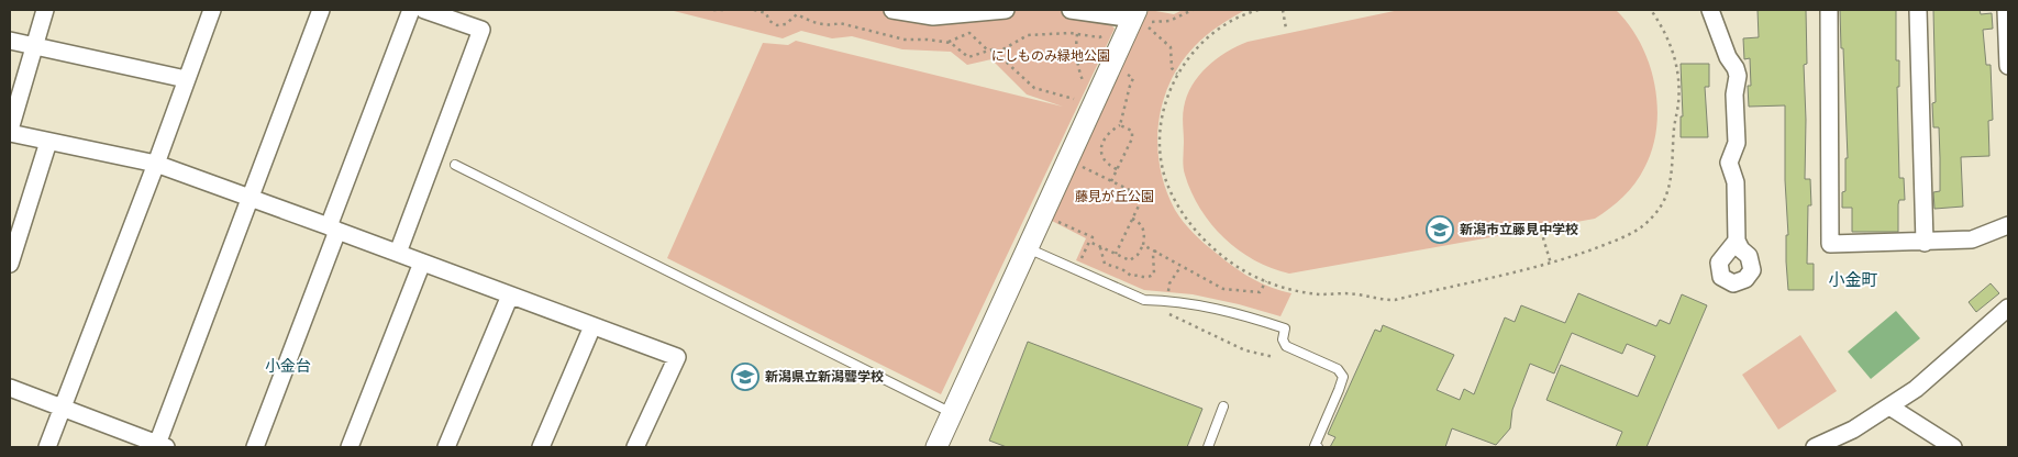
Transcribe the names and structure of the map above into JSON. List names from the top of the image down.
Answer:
{
  "districts": ["小金町", "小金台"],
  "parks": ["にしものみ緑地公園", "藤見が丘公園"],
  "places": {
    "school or university": ["新潟市立藤見中学校", "新潟県立新潟聾学校"]
  }
}
